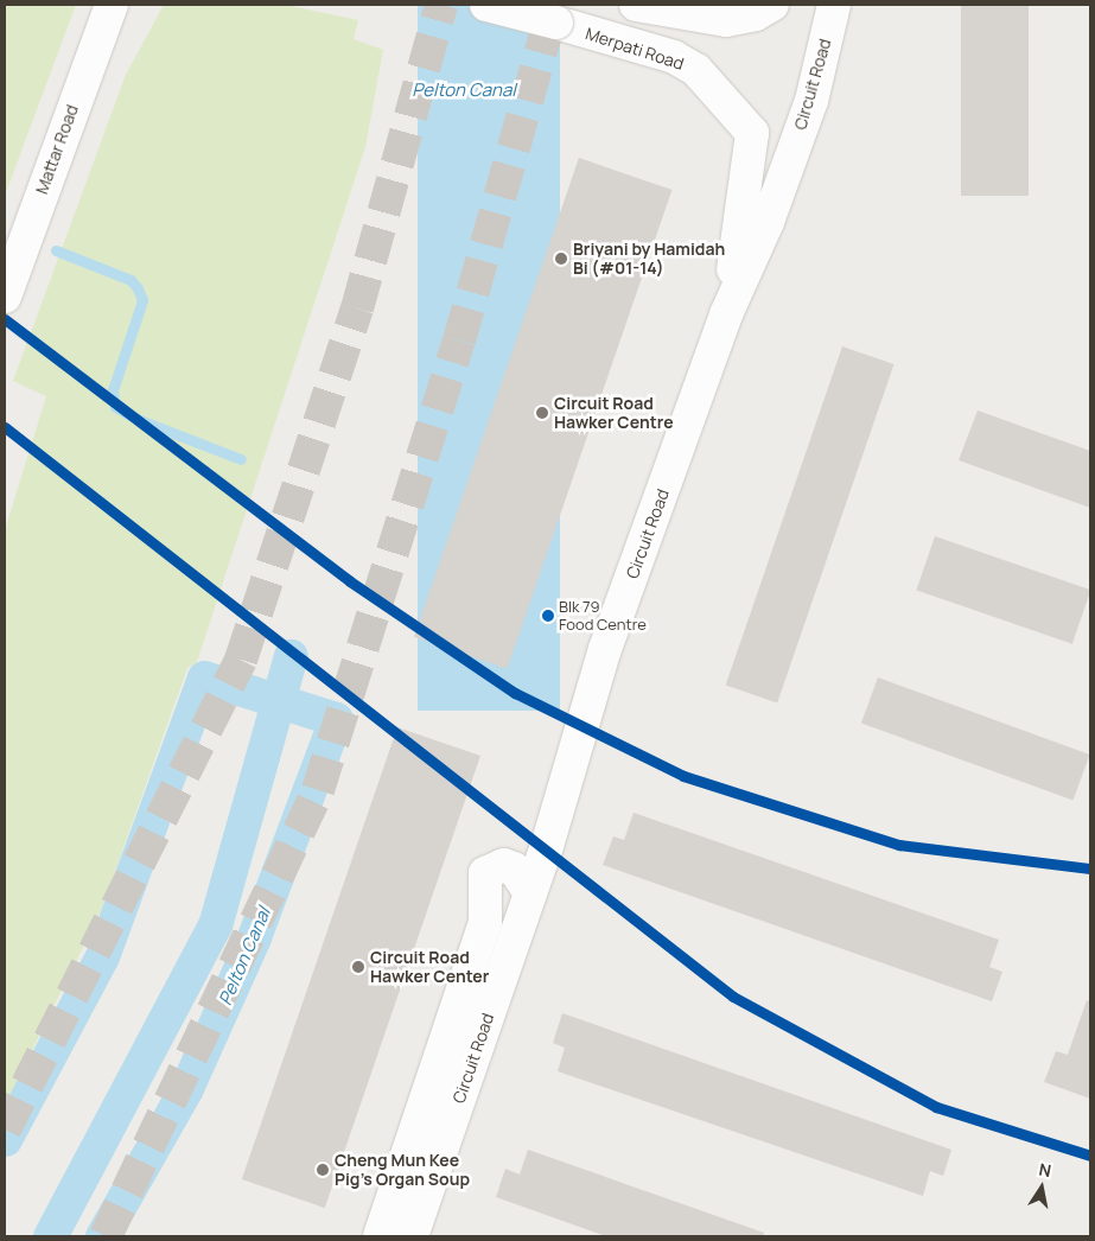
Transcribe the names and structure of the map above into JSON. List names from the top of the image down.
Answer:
{
  "streets": {
    "street": ["Merpati Road", "Circuit Road", "Mattar Road"]
  },
  "crossings": [
    ["Merpati Road", "Circuit Road"]
  ],
  "water": ["Pelton Canal"],
  "places": [
    "Briyani by Hamidah Bi (#01-14)",
    "Circuit Road Hawker Centre",
    "Blk 79 Food Centre",
    "Circuit Road Hawker Center",
    "Cheng Mun Kee Pig's Organ Soup"
  ],
  "north": "top"
}
